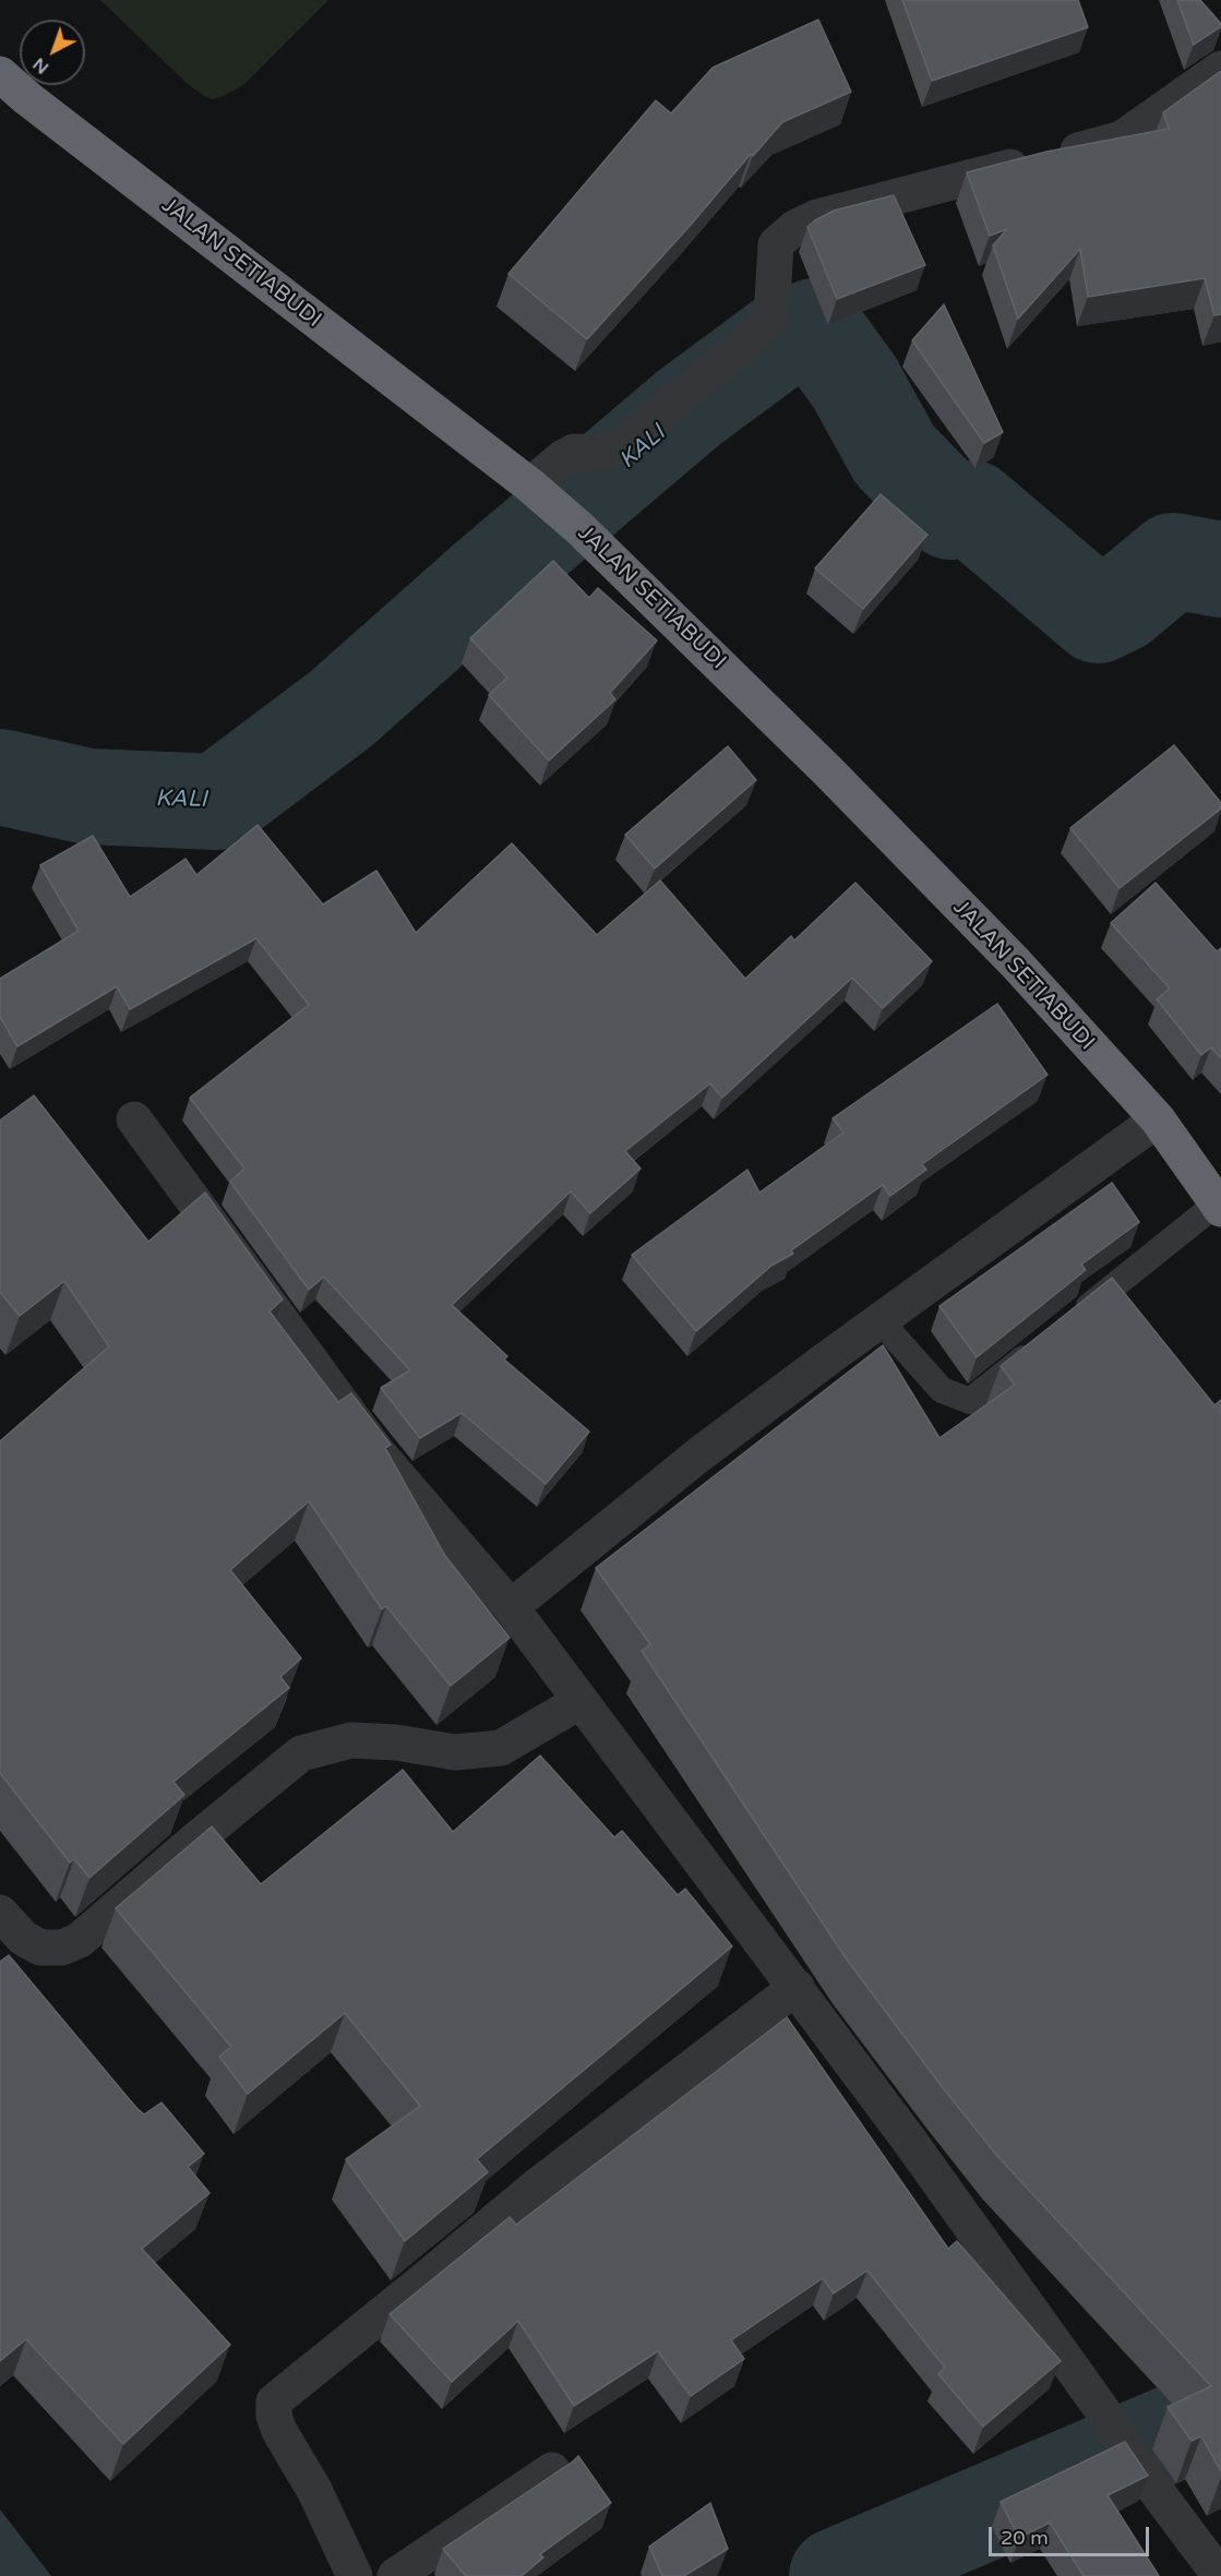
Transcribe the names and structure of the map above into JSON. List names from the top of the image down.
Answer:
{
  "streets": {
    "highway": ["JALAN SETIABUDI"]
  },
  "water": ["KALI"],
  "scale_bar": "20 m",
  "north": "bottom left"
}
